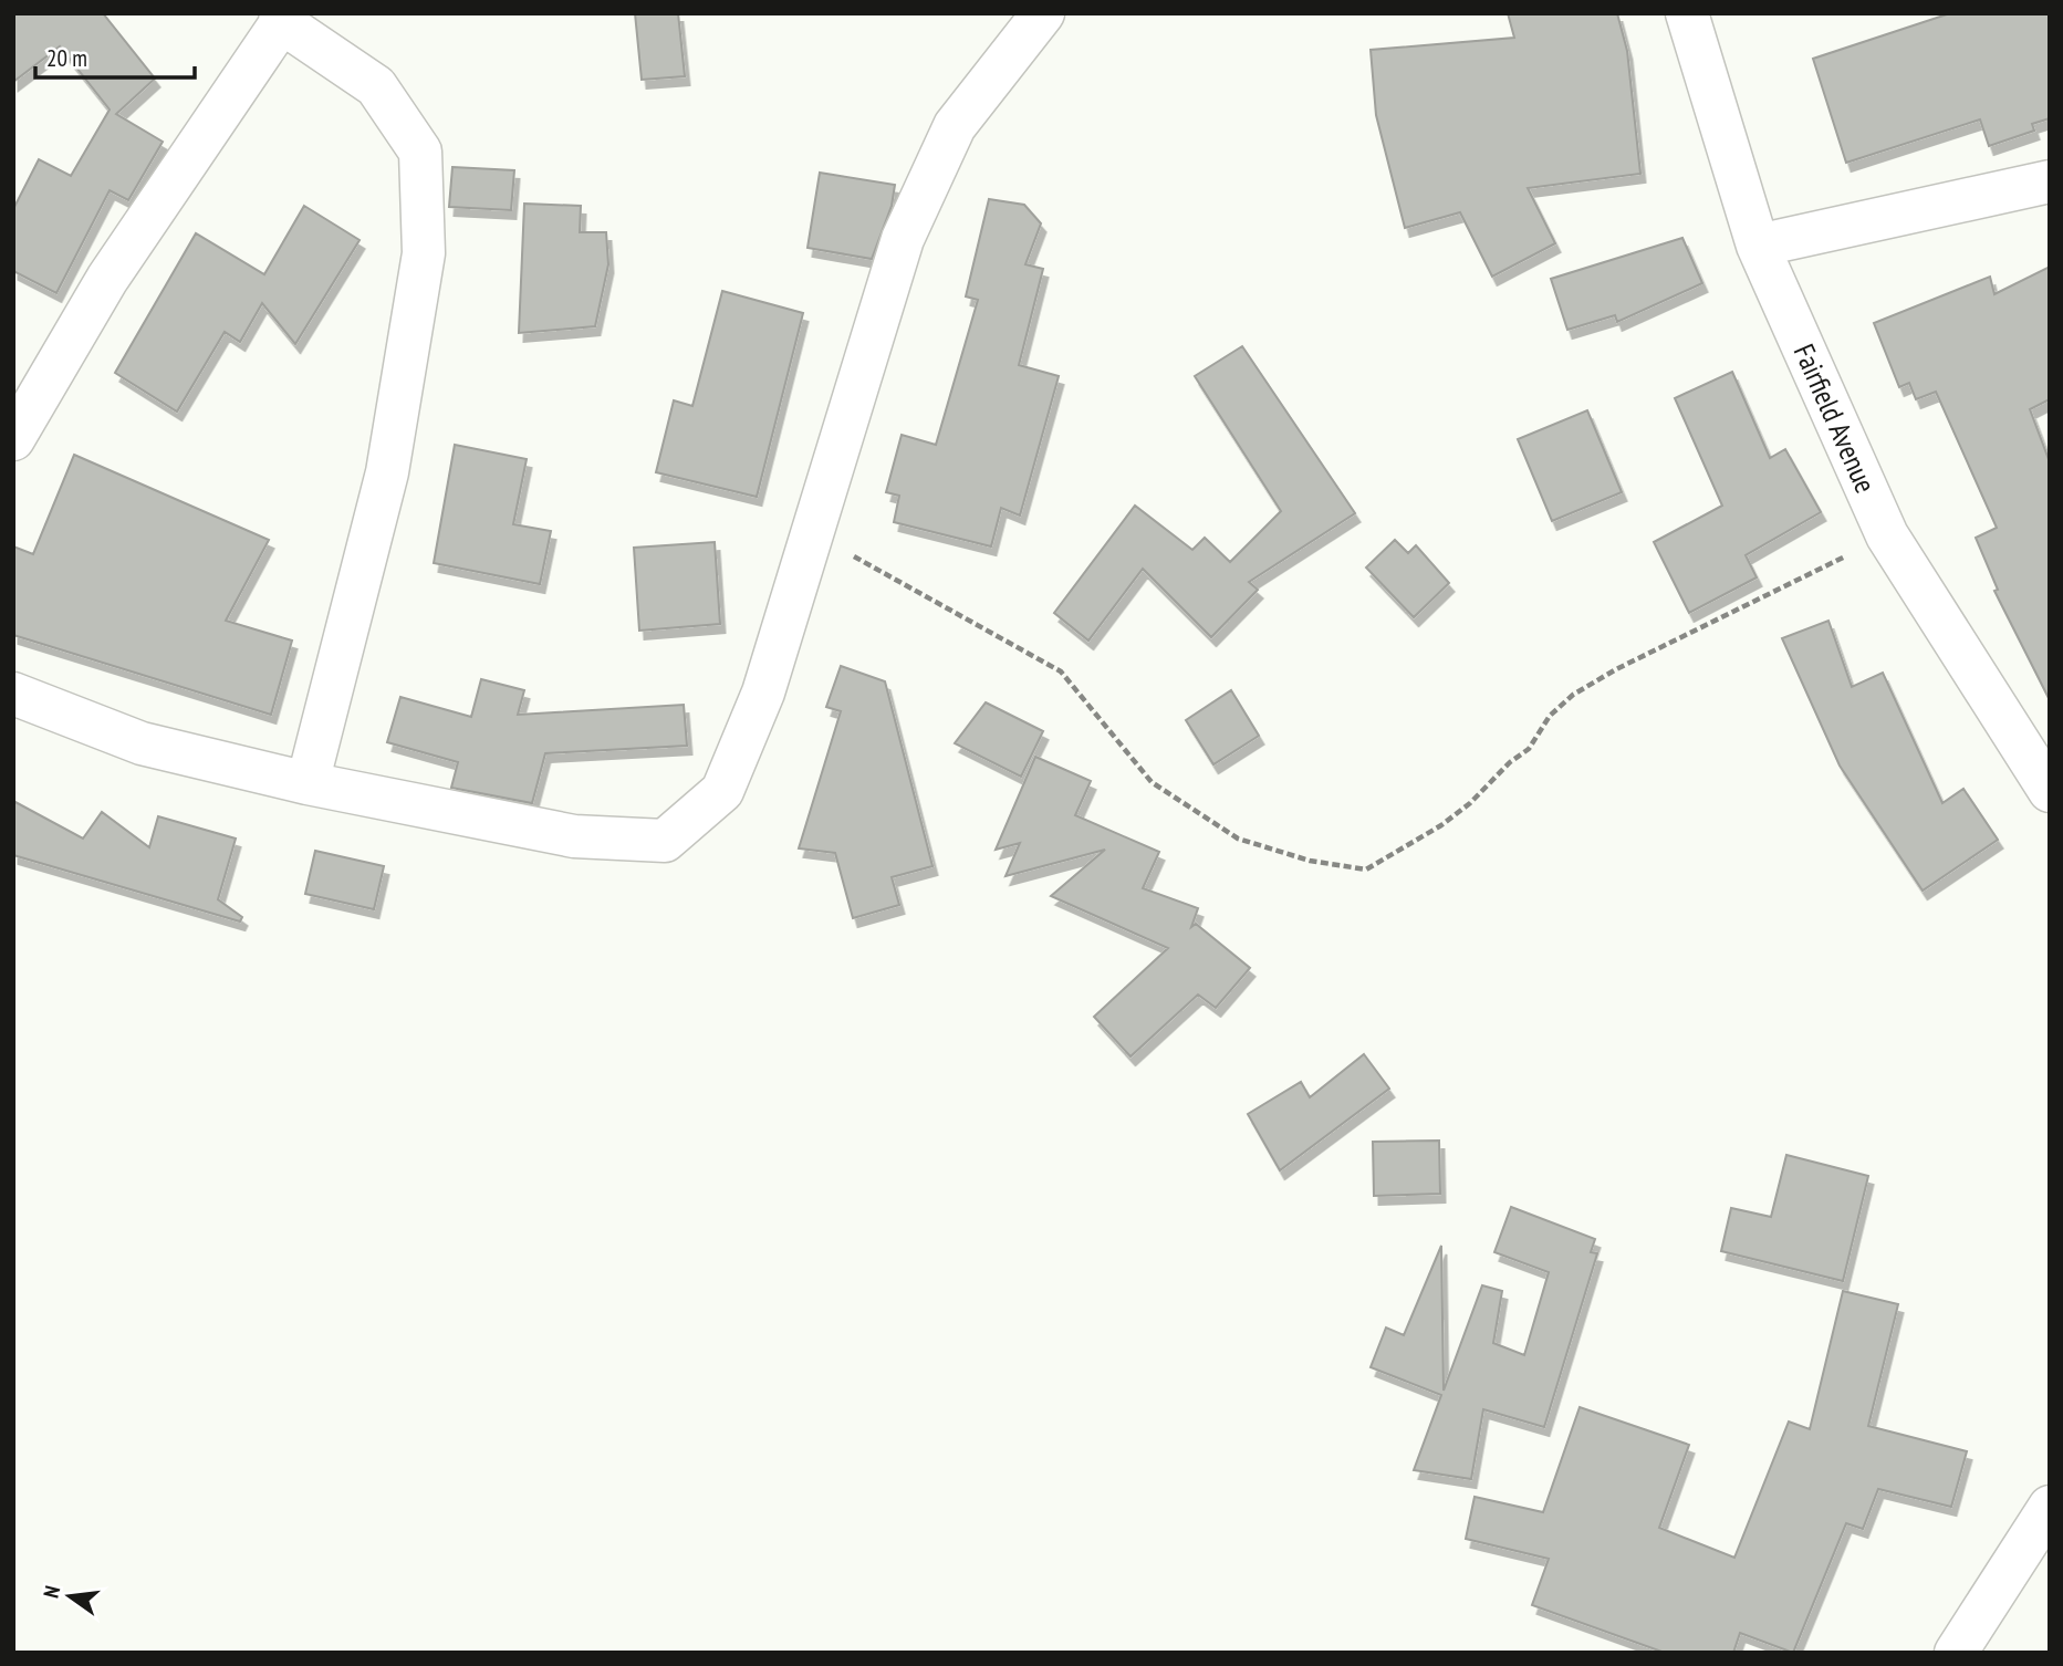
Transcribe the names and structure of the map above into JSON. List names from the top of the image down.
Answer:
{
  "streets": {
    "street": ["Fairfield Avenue"]
  },
  "scale_bar": "20 m",
  "north": "left"
}
